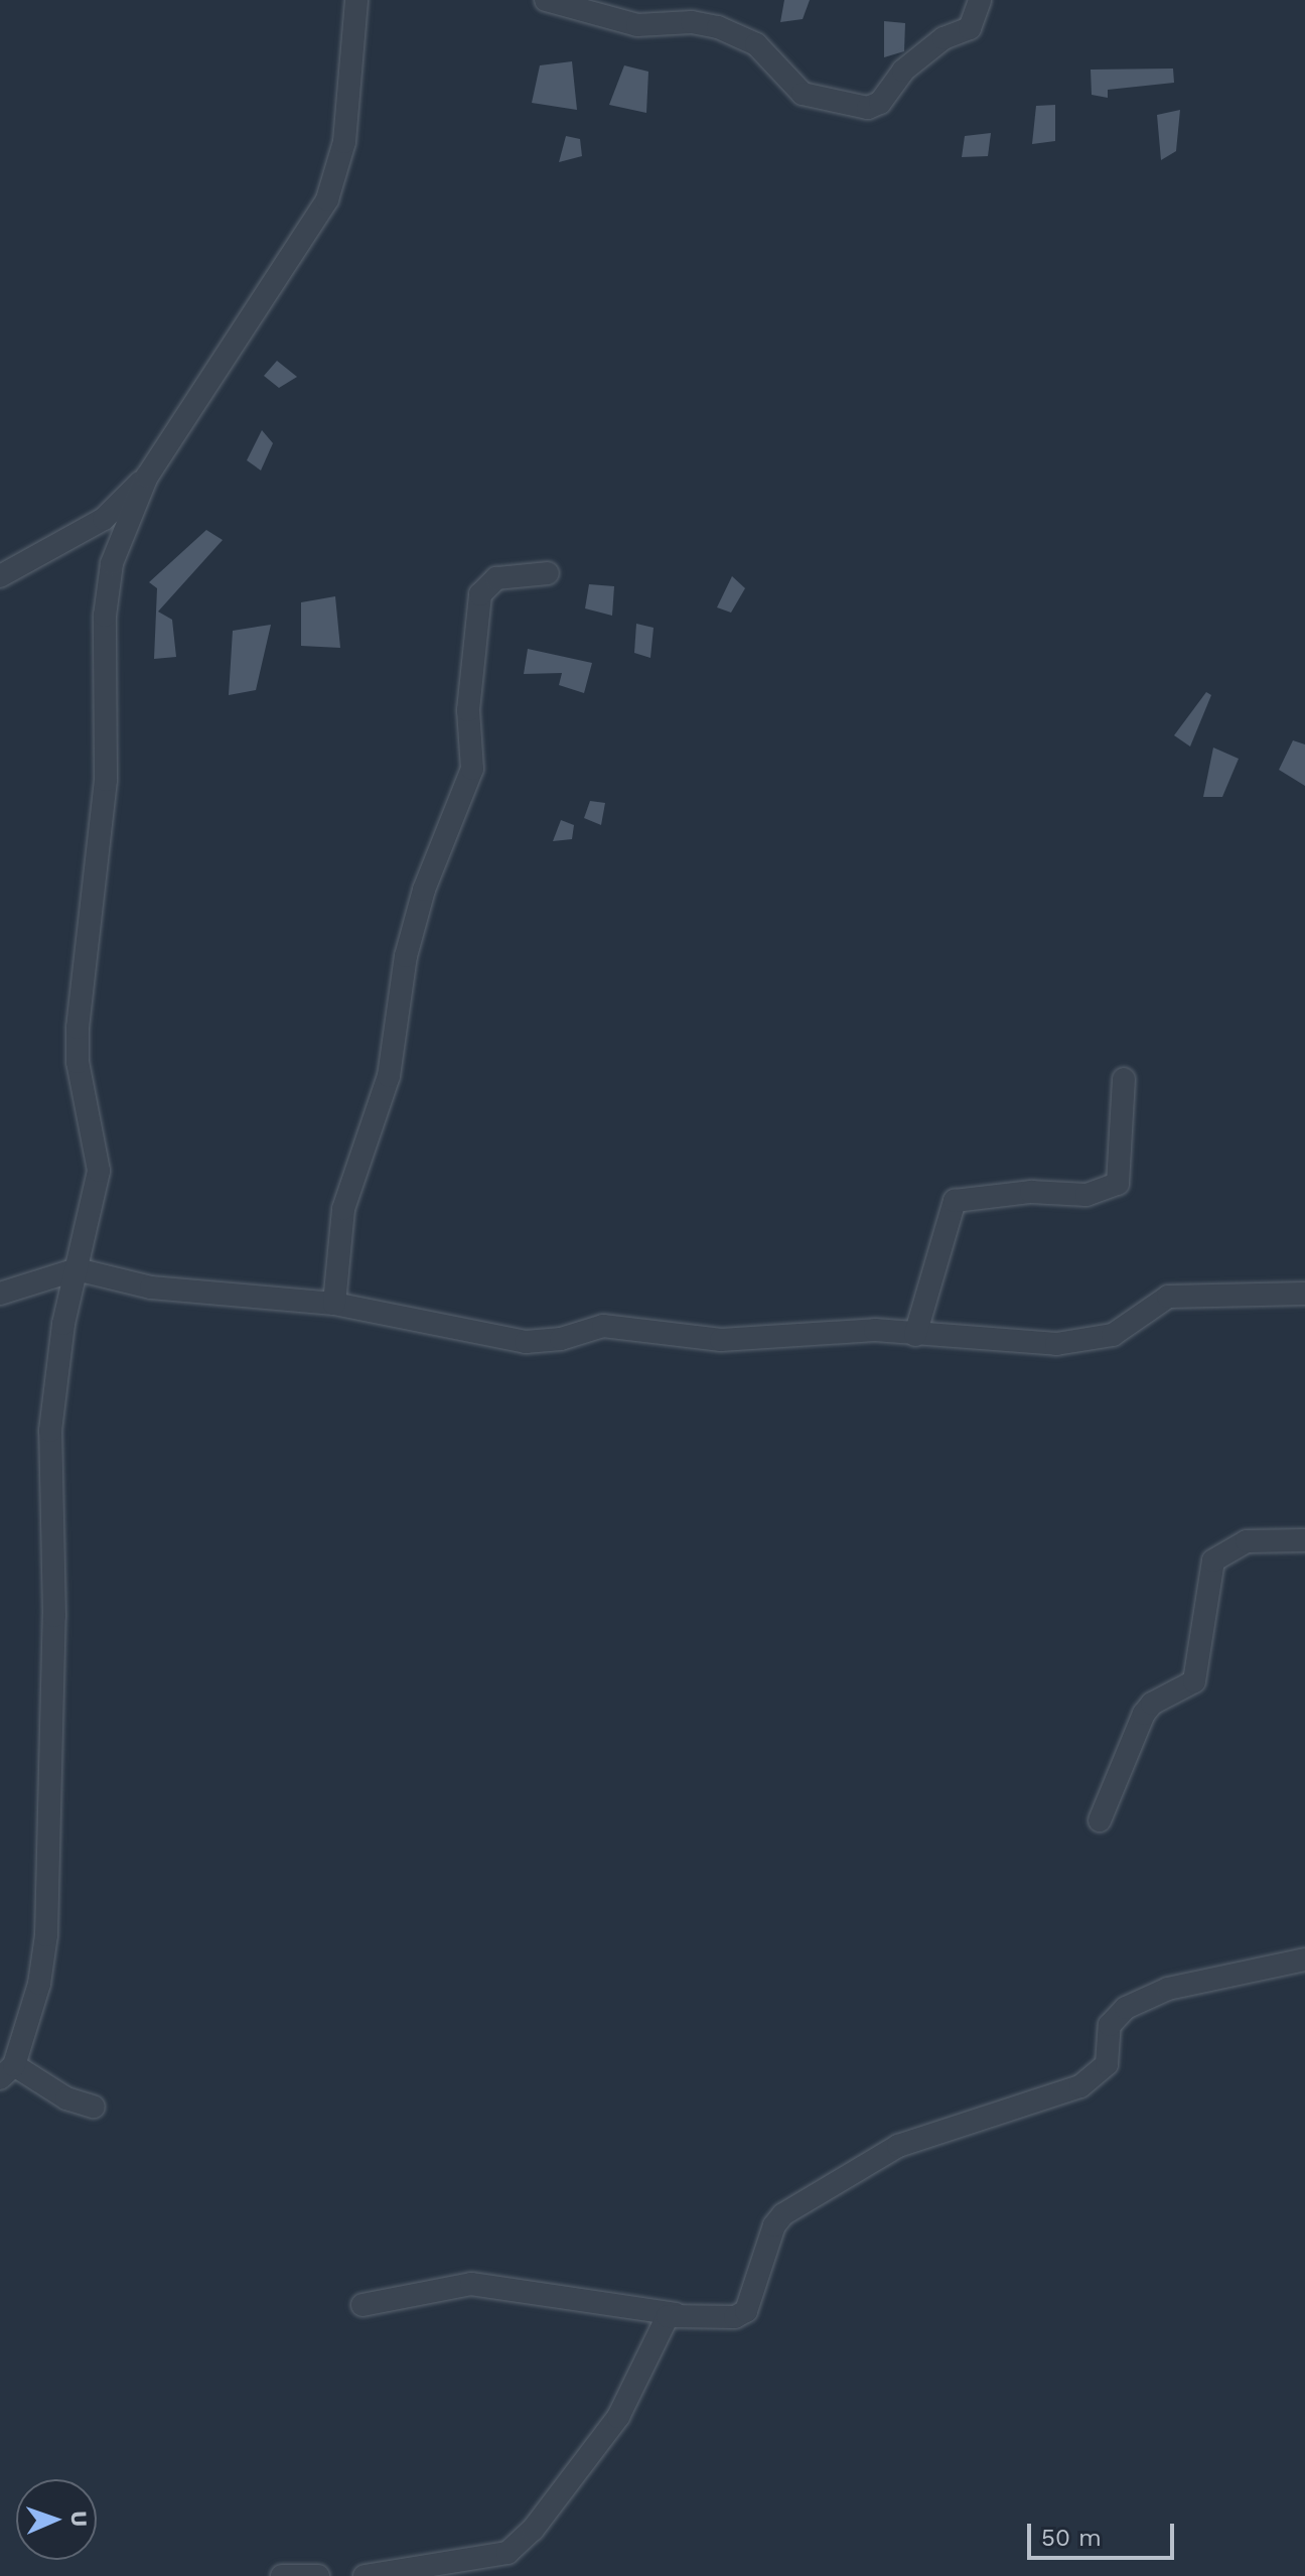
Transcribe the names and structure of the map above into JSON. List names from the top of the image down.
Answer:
{
  "scale_bar": "50 m",
  "north": "right"
}
